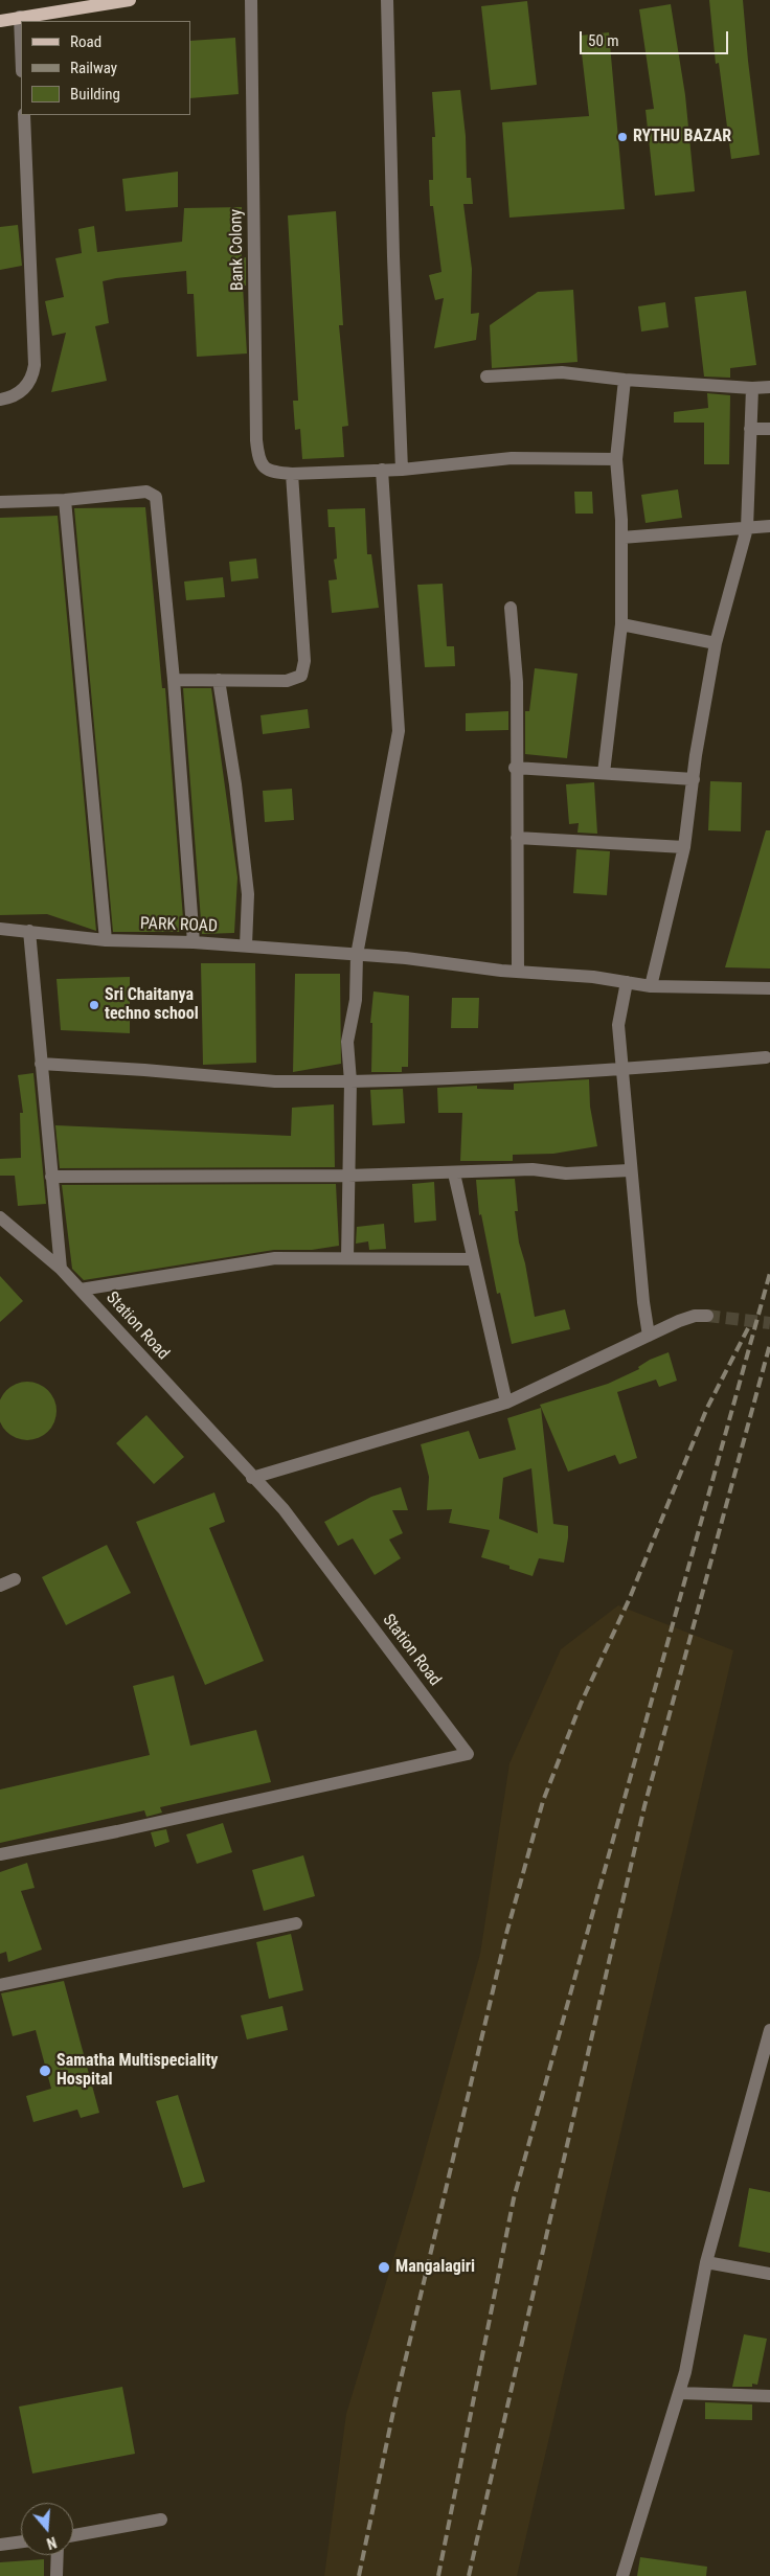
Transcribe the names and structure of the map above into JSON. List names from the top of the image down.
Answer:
{
  "streets": {
    "street": ["Bank Colony", "PARK ROAD", "Station Road"]
  },
  "places": [
    "RYTHU BAZAR",
    "Sri Chaitanya techno school",
    "Samatha Multispeciality Hospital",
    "Mangalagiri"
  ],
  "legend": ["Road", "Railway", "Building"],
  "scale_bar": "50 m",
  "north": "bottom"
}
